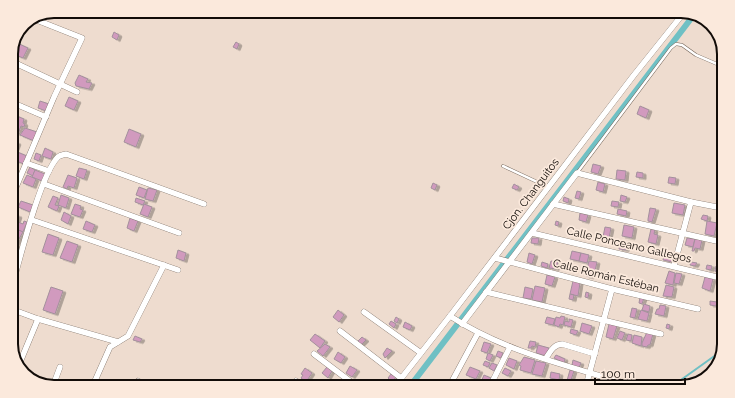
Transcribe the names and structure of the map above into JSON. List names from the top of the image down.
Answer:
{
  "streets": {
    "street": ["Cjon. Changuitos", "Calle Ponceano Gallegos", "Calle Román Estéban"]
  },
  "crossings": [
    ["Cjon. Changuitos", "Calle Román Estéban"]
  ],
  "scale_bar": "100 m"
}
